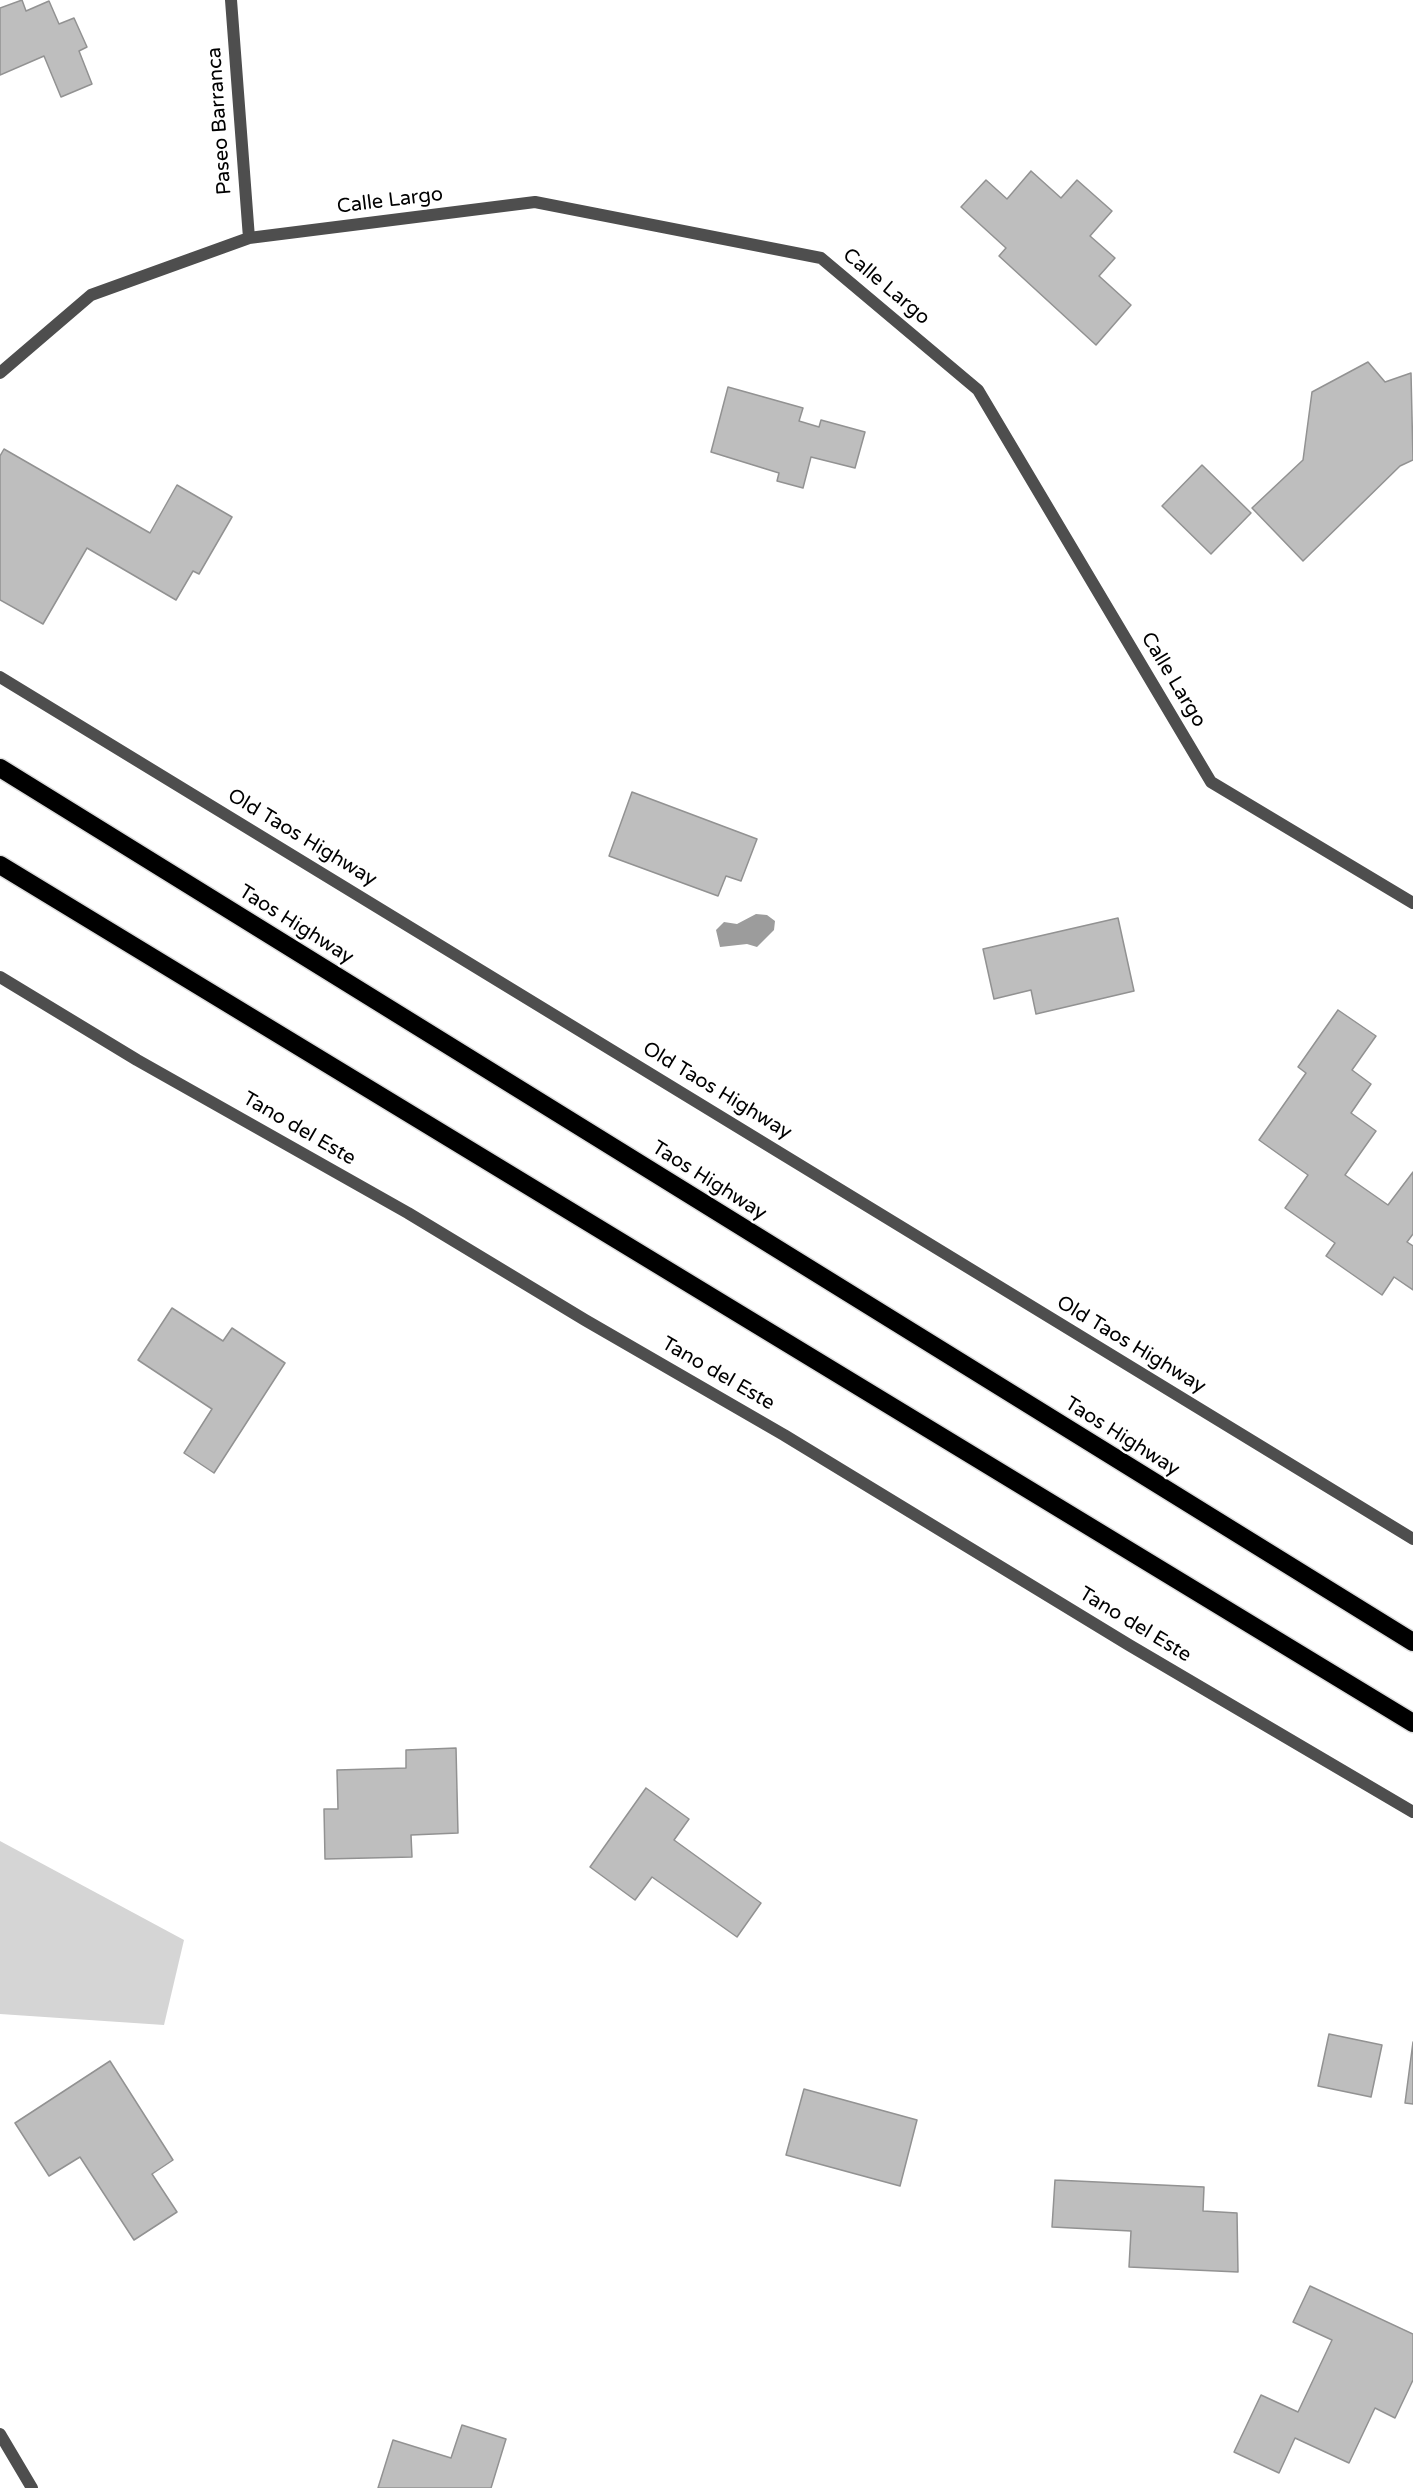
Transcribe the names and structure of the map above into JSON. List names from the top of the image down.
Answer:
{
  "streets": {
    "highway": ["Taos Highway"],
    "street": [
      "Paseo Barranca",
      "Calle Largo",
      "Old Taos Highway",
      "Tano del Este"
    ]
  },
  "crossings": [
    ["Paseo Barranca", "Calle Largo"]
  ]
}
